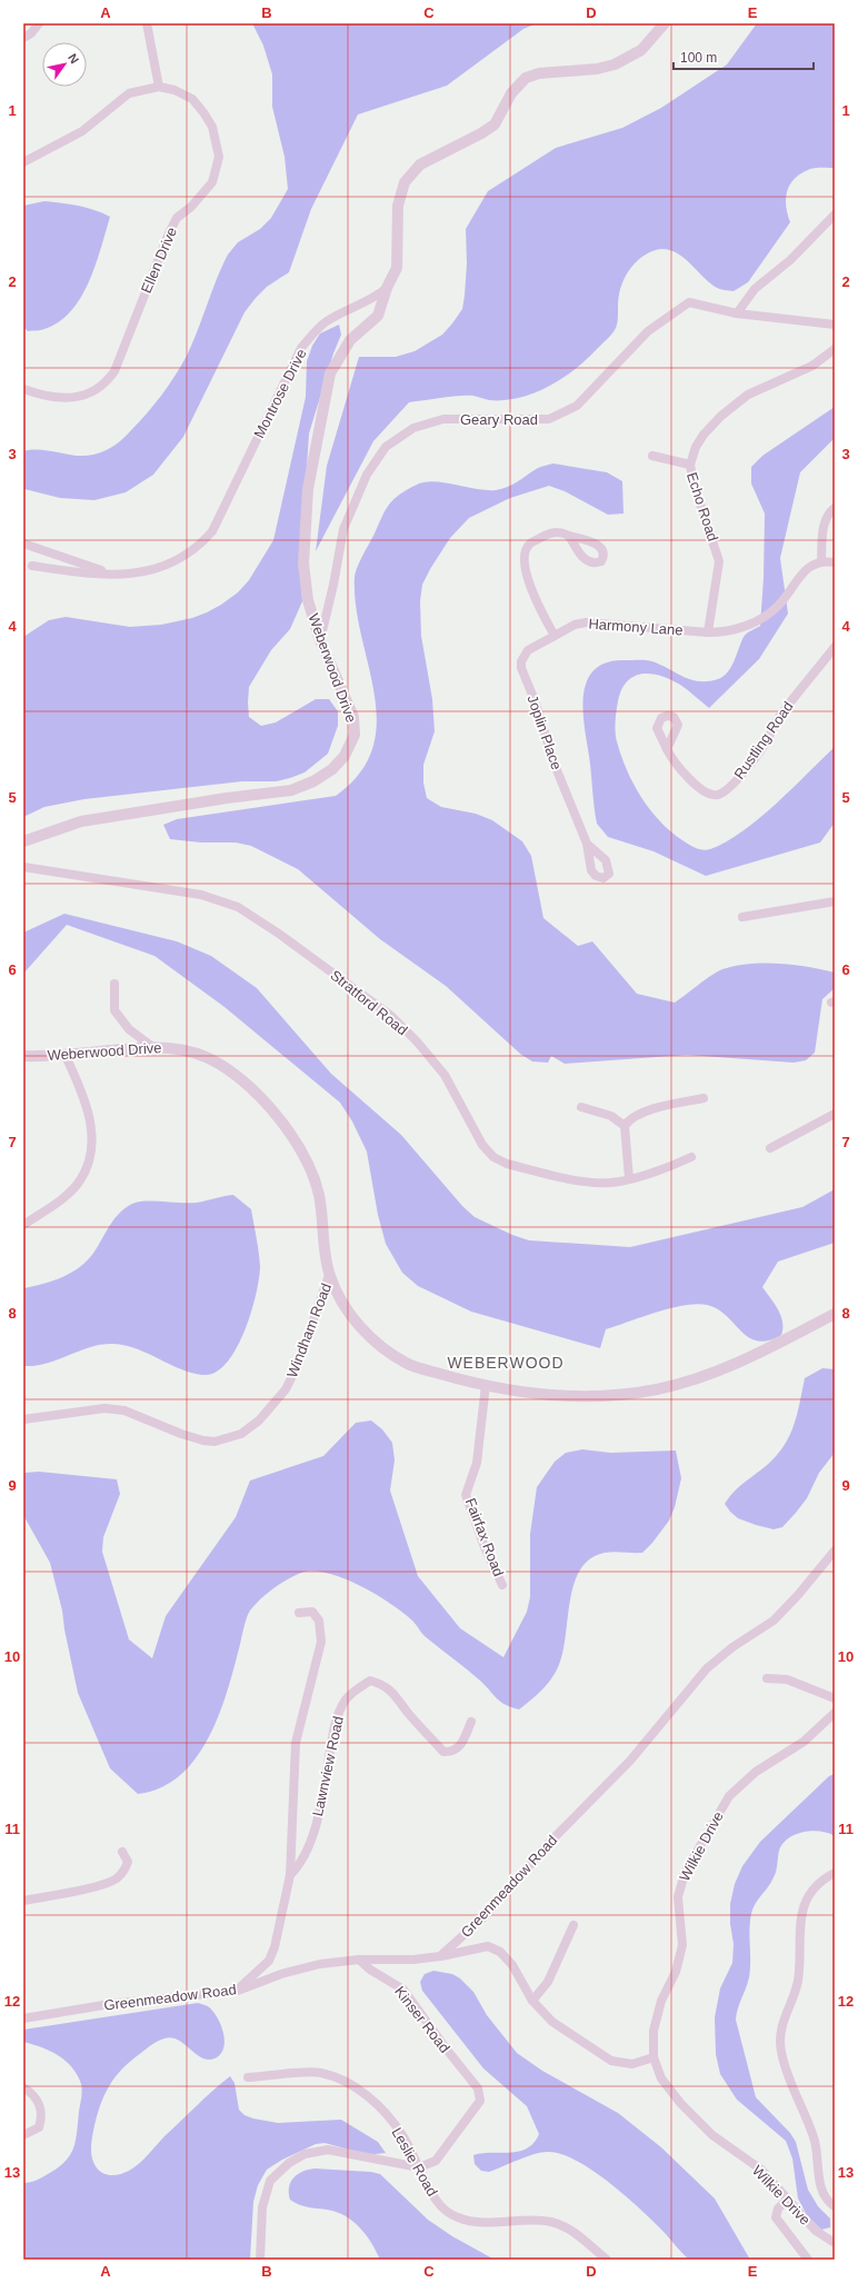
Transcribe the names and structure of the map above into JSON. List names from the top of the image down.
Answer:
{
  "streets": {
    "street": [
      "Ellen Drive",
      "Montrose Drive",
      "Geary Road",
      "Echo Road",
      "Harmony Lane",
      "Weberwood Drive",
      "Joplin Place",
      "Rustling Road",
      "Stratford Road",
      "Windham Road",
      "Fairfax Road",
      "Lawnview Road",
      "Wilkie Drive",
      "Greenmeadow Road",
      "Kinser Road",
      "Leslie Road"
    ]
  },
  "crossings": [
    ["Montrose Drive", "Weberwood Drive"],
    ["Geary Road", "Weberwood Drive"],
    ["Echo Road", "Harmony Lane"],
    ["Harmony Lane", "Joplin Place"],
    ["Weberwood Drive", "Windham Road"],
    ["Weberwood Drive", "Fairfax Road"],
    ["Lawnview Road", "Greenmeadow Road"],
    ["Greenmeadow Road", "Kinser Road"],
    ["Kinser Road", "Leslie Road"]
  ],
  "districts": ["WEBERWOOD"],
  "scale_bar": "100 m",
  "north": "top right",
  "grid": {
    "columns": [
      "A",
      "B",
      "C",
      "D",
      "E"
    ],
    "rows": [
      "1",
      "2",
      "3",
      "4",
      "5",
      "6",
      "7",
      "8",
      "9",
      "10",
      "11",
      "12",
      "13"
    ]
  }
}
